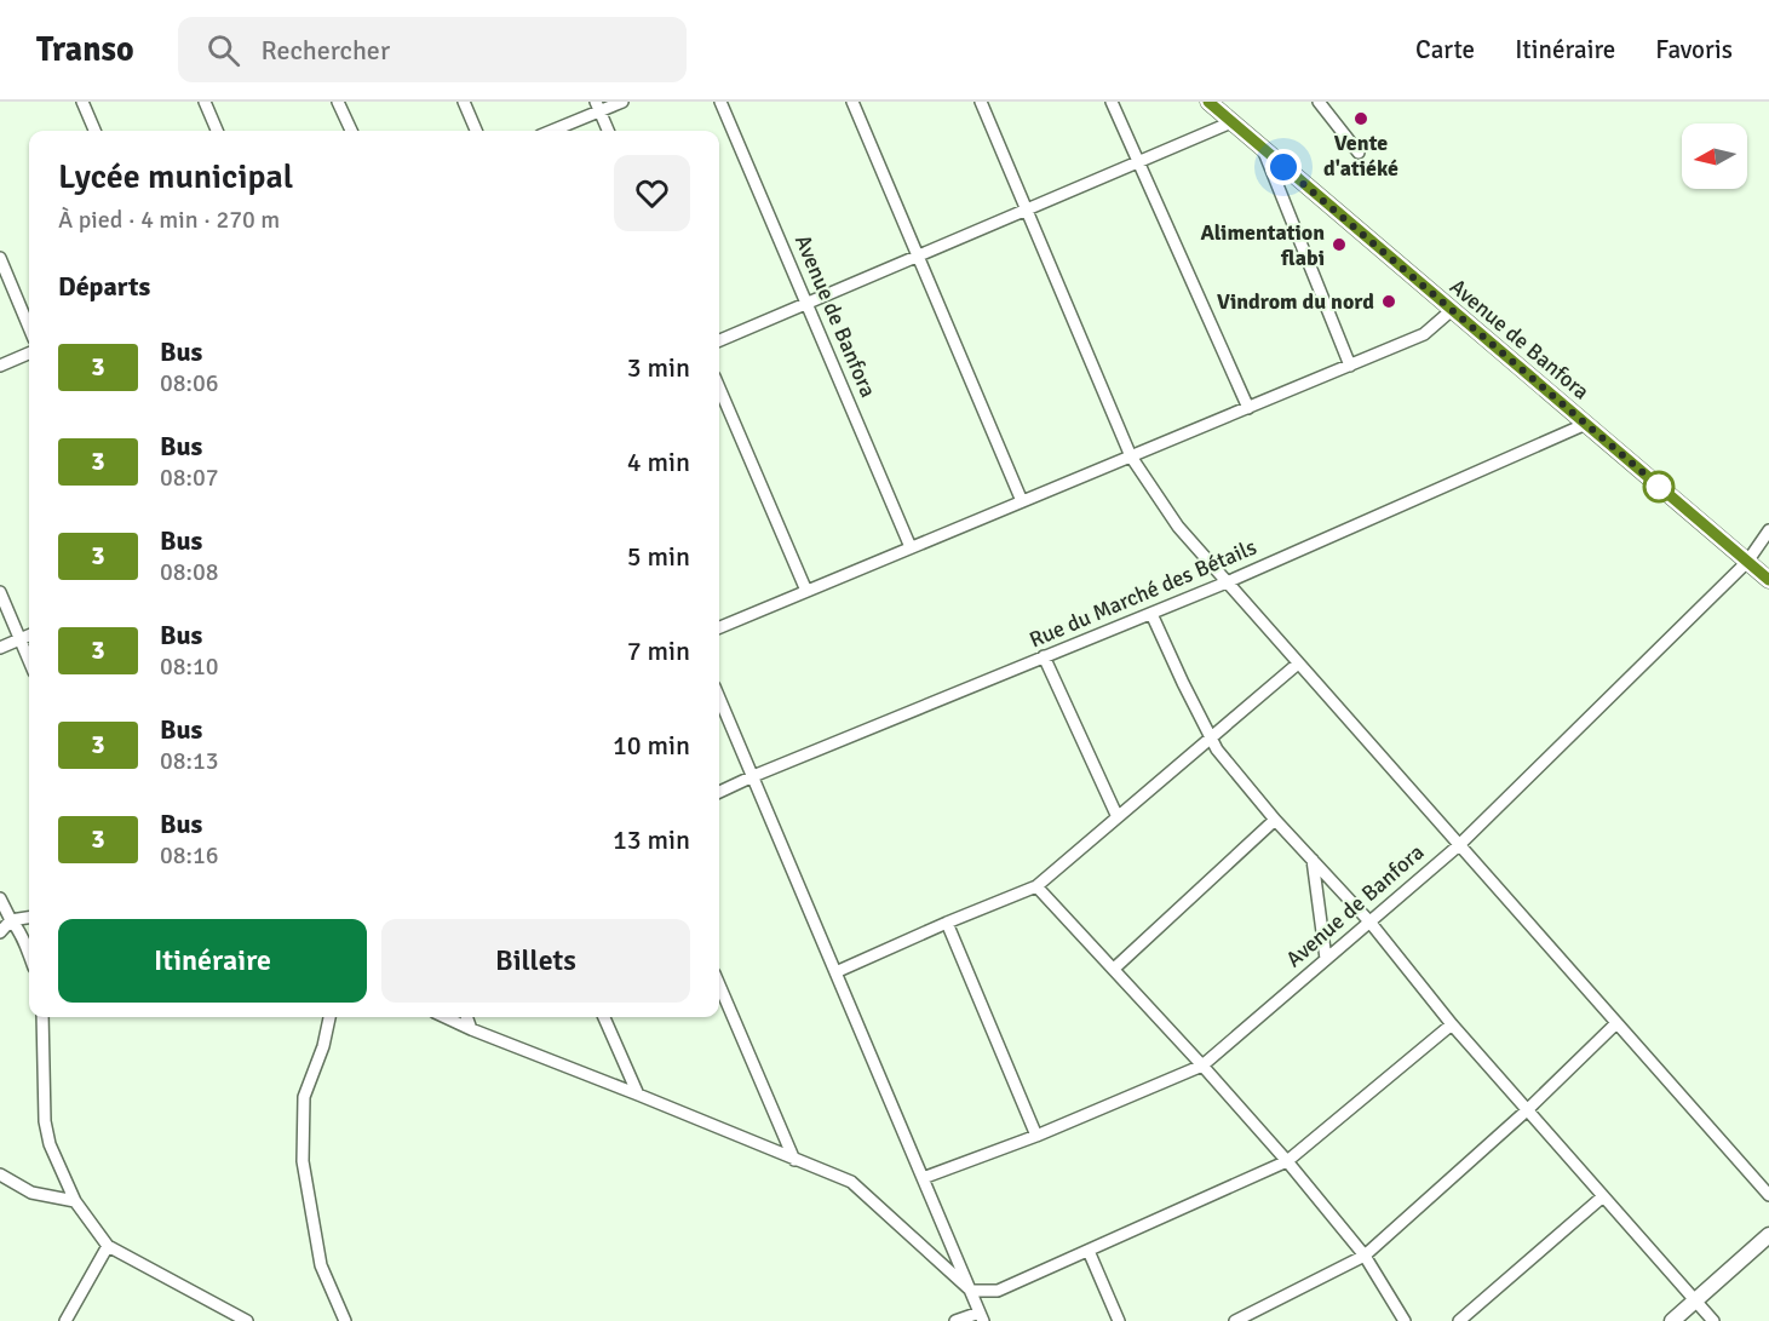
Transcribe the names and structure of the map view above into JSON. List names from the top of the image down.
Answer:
{
  "streets": {
    "main road": ["Avenue de Banfora"],
    "street": ["Rue du Marché des Bétails"]
  },
  "crossings": [
    ["Avenue de Banfora", "Rue du Marché des Bétails"]
  ],
  "places": ["Vente d'atiéké", "Alimentation flabi", "Vindrom du nord"],
  "lines": ["bus line 3"],
  "north": "left",
  "page": {
    "header": "Transo",
    "search": "Rechercher",
    "nav": ["Carte", "Itinéraire", "Favoris"],
    "heading": [
      ["Lycée municipal", "À pied · 4 min · 270 m"],
      "Départs"
    ],
    "list": [
      {
        "mark": "3",
        "name": "Bus",
        "note": "08:06",
        "value": "3 min"
      },
      {
        "mark": "3",
        "name": "Bus",
        "note": "08:07",
        "value": "4 min"
      },
      {
        "mark": "3",
        "name": "Bus",
        "note": "08:08",
        "value": "5 min"
      },
      {
        "mark": "3",
        "name": "Bus",
        "note": "08:10",
        "value": "7 min"
      },
      {
        "mark": "3",
        "name": "Bus",
        "note": "08:13",
        "value": "10 min"
      },
      {
        "mark": "3",
        "name": "Bus",
        "note": "08:16",
        "value": "13 min"
      }
    ],
    "buttons": ["Itinéraire", "Billets"]
  }
}
